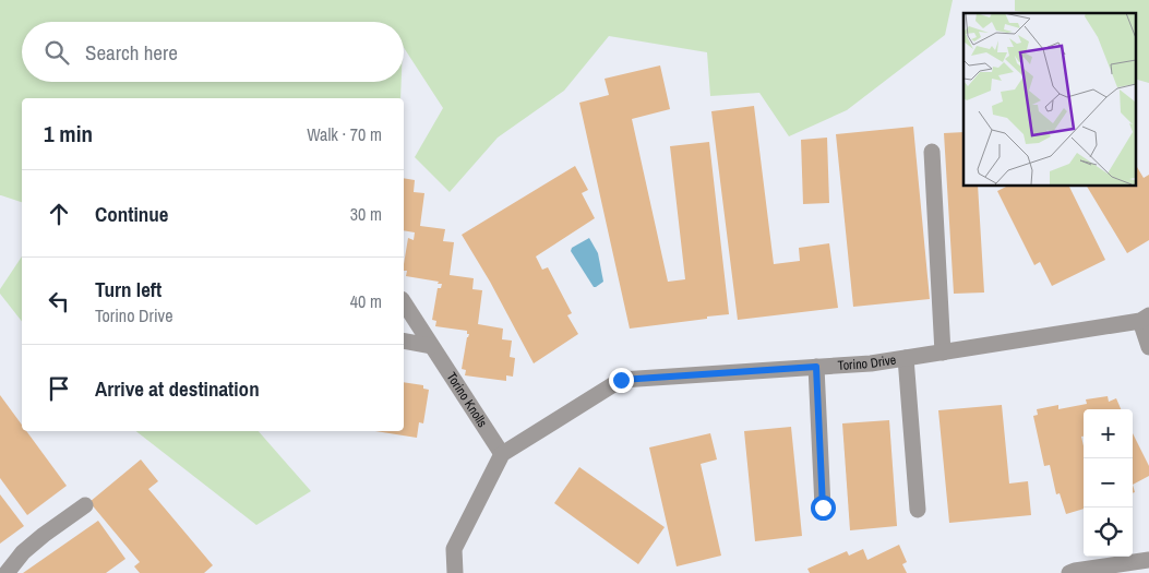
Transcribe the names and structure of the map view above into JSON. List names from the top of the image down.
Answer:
{
  "streets": {
    "street": ["Torino Drive", "Torino Knolls"]
  },
  "crossings": [
    ["Torino Drive", "Torino Knolls"]
  ],
  "page": {
    "search": "Search here",
    "heading": ["1 min", "Walk · 70 m"],
    "list": [
      ["Continue", "30 m"],
      ["Turn left", "Torino Drive", "40 m"],
      "Arrive at destination"
    ],
    "map_buttons": ["+", "−"]
  }
}
